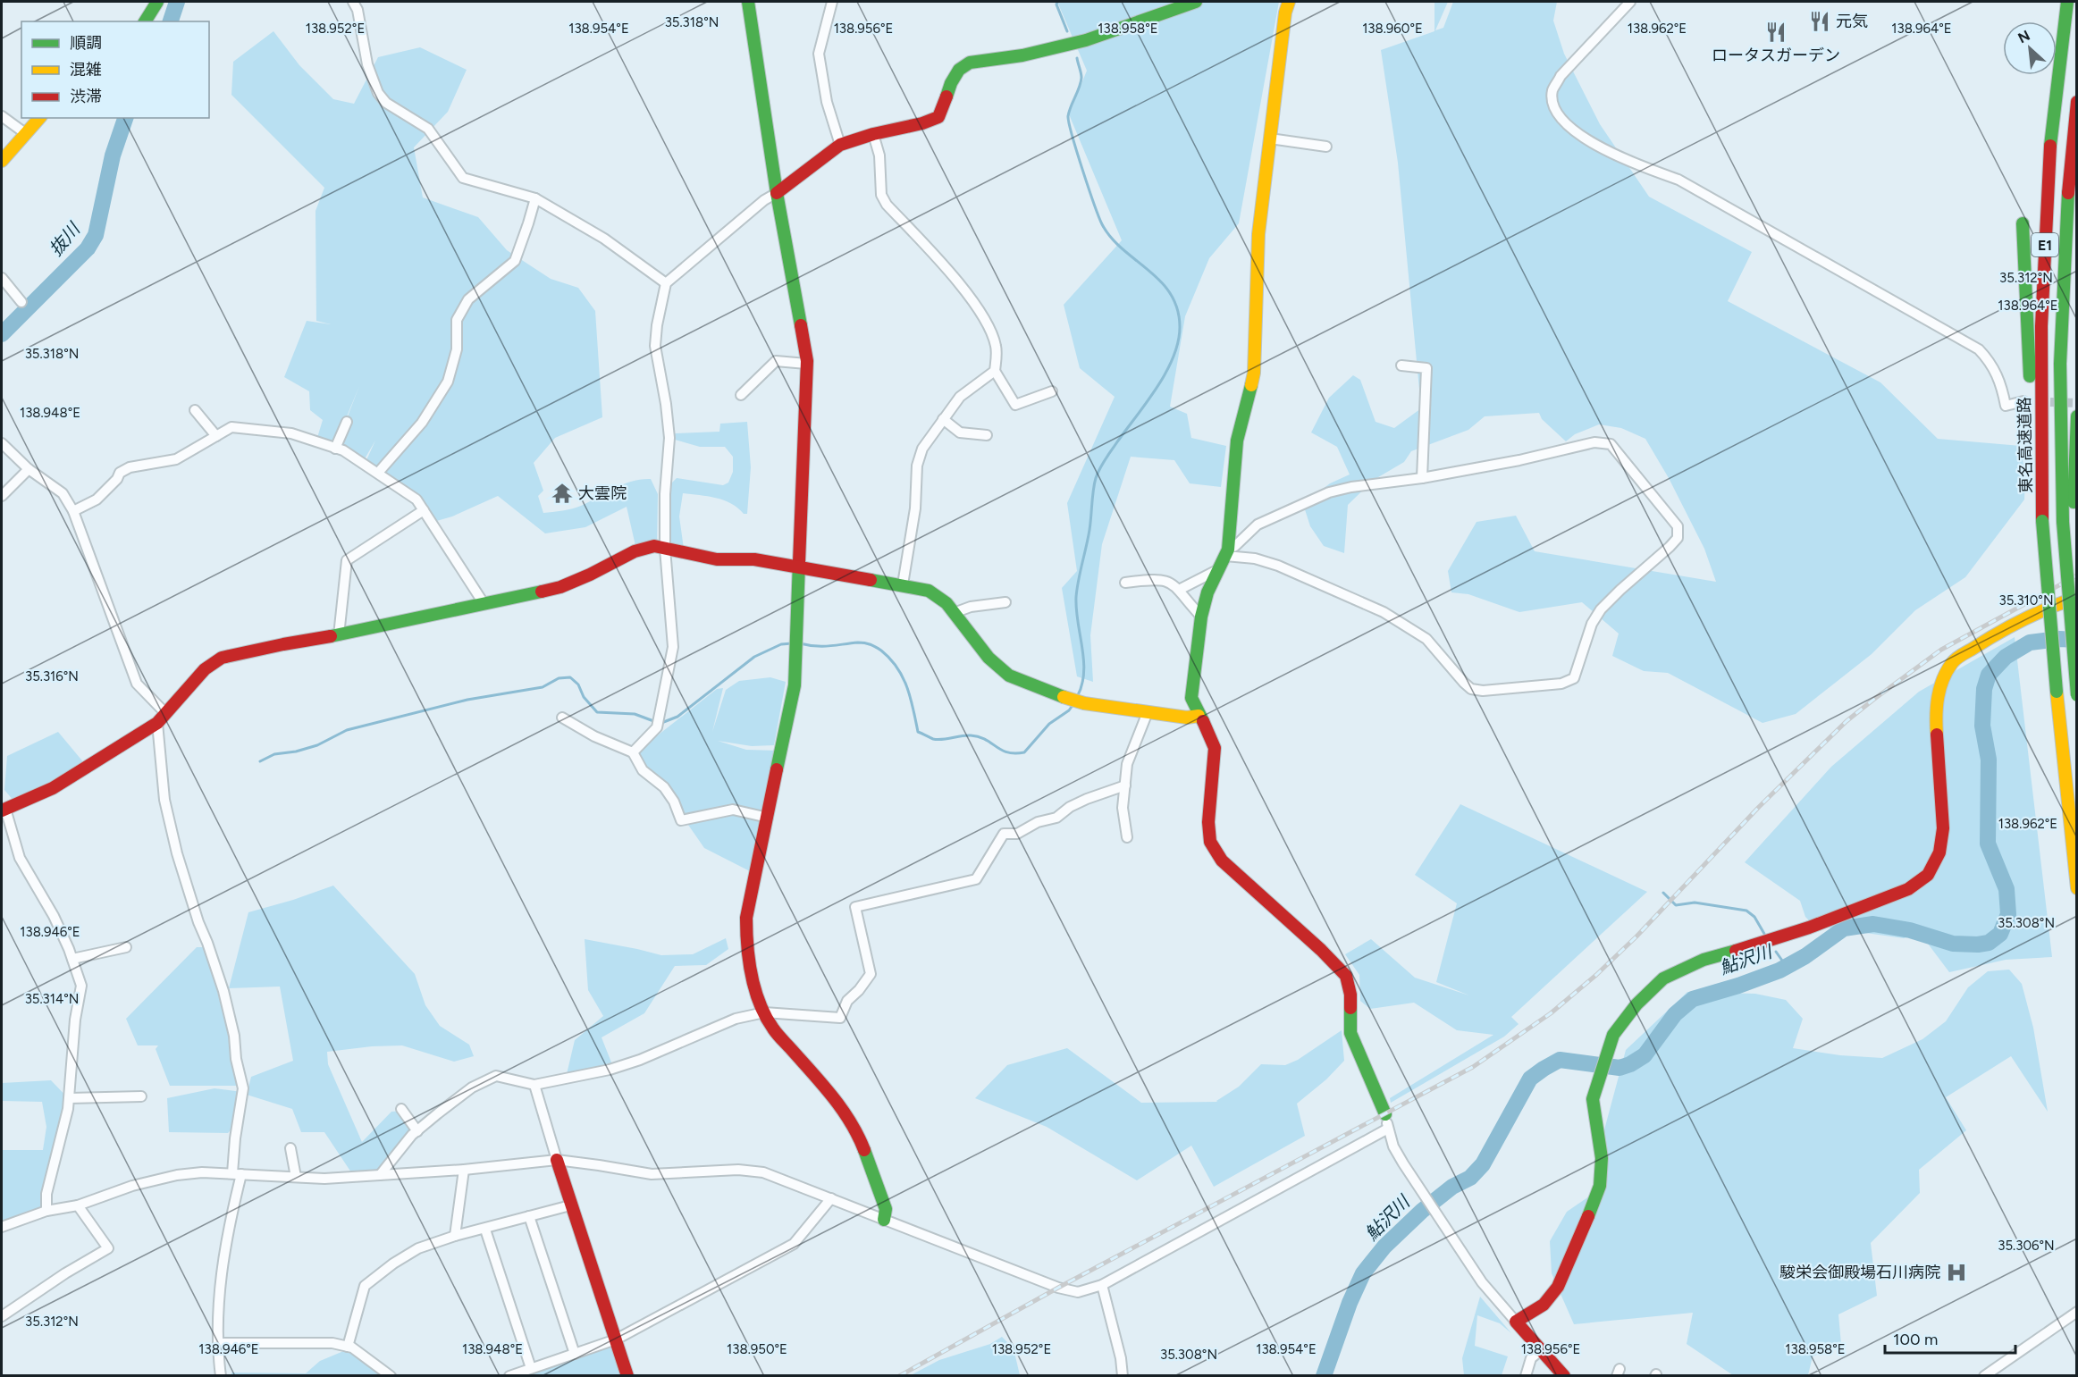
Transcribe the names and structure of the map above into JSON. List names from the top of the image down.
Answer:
{
  "streets": {
    "main road": ["E1", "東名高速道路"]
  },
  "water": ["抜川", "鮎沢川"],
  "places": {
    "restaurant": ["元気", "ロータスガーデン"],
    "temple": ["大雲院"],
    "hospital": ["駿栄会御殿場石川病院"]
  },
  "legend": ["順調", "混雑", "渋滞"],
  "scale_bar": "100 m",
  "north": "top left",
  "coordinates": [
    "35.318°N",
    "138.952°E",
    "138.954°E",
    "138.956°E",
    "138.958°E",
    "138.960°E",
    "138.962°E",
    "138.964°E",
    "35.312°N",
    "138.948°E",
    "35.310°N",
    "35.316°N",
    "35.308°N",
    "138.946°E",
    "35.314°N",
    "35.306°N",
    "138.950°E"
  ]
}
